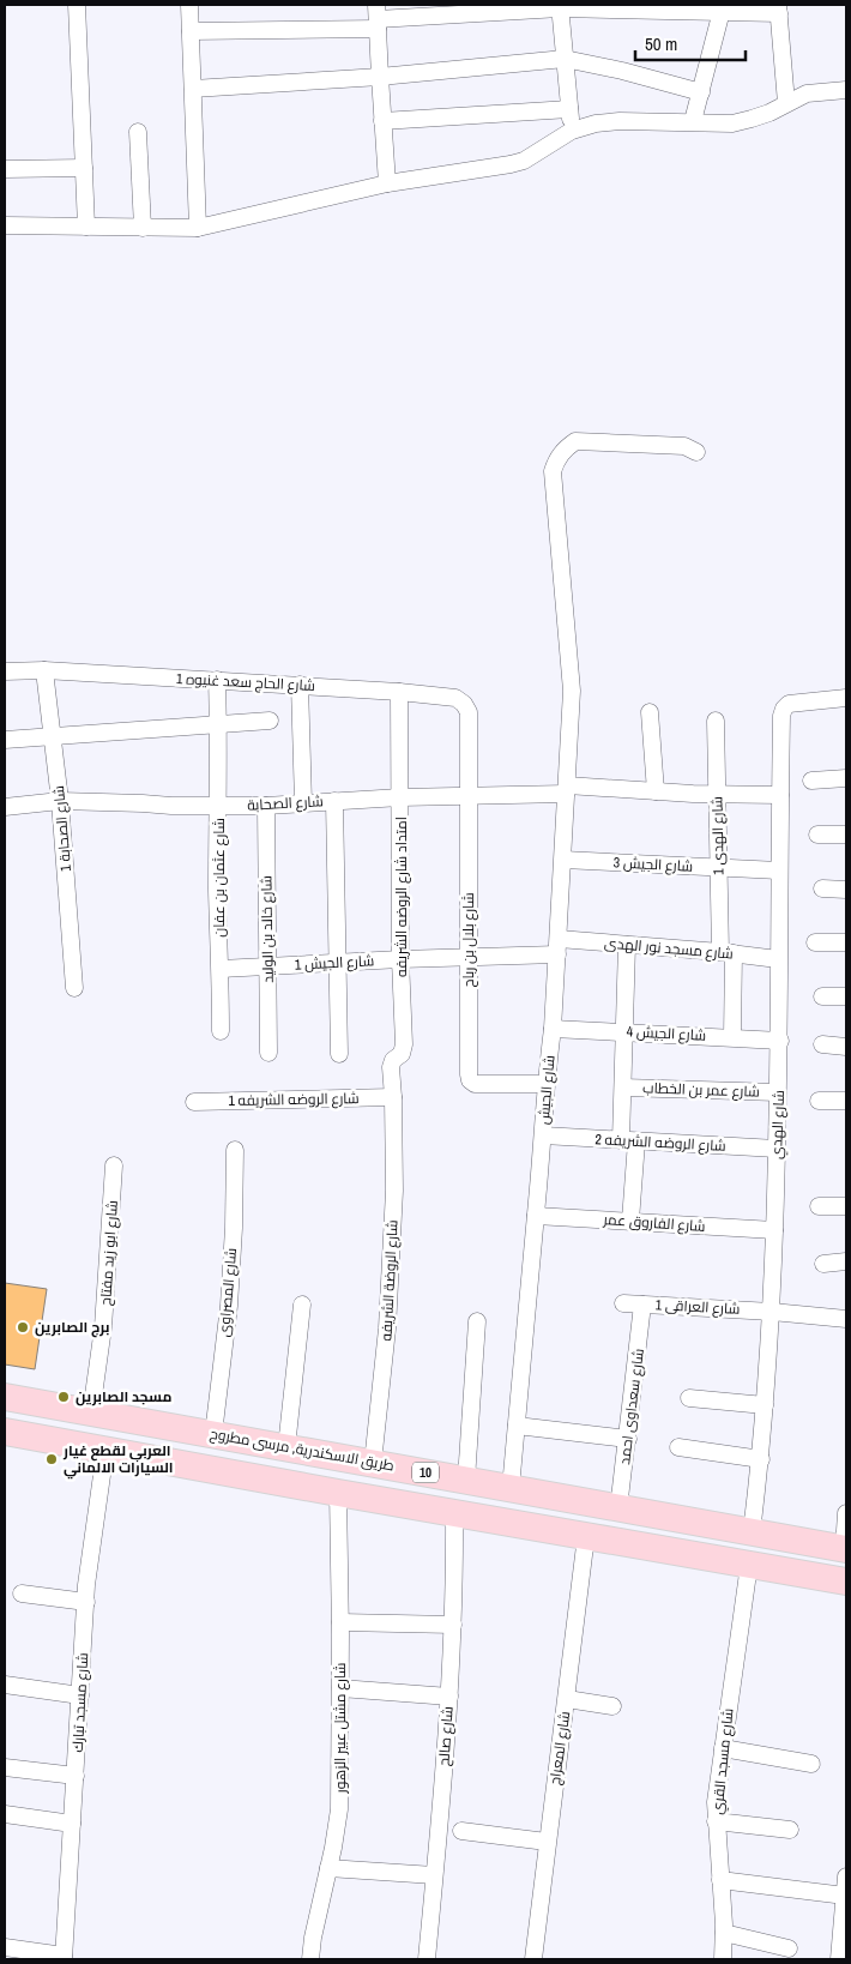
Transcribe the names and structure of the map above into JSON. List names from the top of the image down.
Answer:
{
  "streets": {
    "main road": ["طريق الاسكندرية, مرسى مطروح", "10"],
    "street": [
      "شارع الحاج سعد غنيوه 1",
      "شارع الصحابة",
      "شارع الصحابة 1",
      "شارع الهدى 1",
      "شارع الجيش 3",
      "شارع عثمان بن عفان",
      "امتداد شارع الروضه الشريفه",
      "شارع خالد بن الوليد",
      "شارع بلال بن رباح",
      "شارع مسجد نور الهدى",
      "شارع الجيش 1",
      "شارع الجيش 4",
      "شارع الجيش",
      "شارع عمر بن الخطاب",
      "شارع الروضه الشريفه 1",
      "شارع الهدي",
      "شارع الروضه الشريفه 2",
      "شارع الفاروق عمر",
      "شارع ابو زيد مفتاح",
      "شارع الروضة الشريفه",
      "شارع المصراوى",
      "شارع العراقى 1",
      "شارع سعداوى احمد",
      "شارع مسجد تبارك",
      "شارع مشتل عبير الزهور",
      "شارع صالح",
      "شارع المعراج",
      "شارع مسجد القري"
    ]
  },
  "crossings": [
    ["شارع الحاج سعد غنيوه 1", "شارع الصحابة 1"],
    ["شارع الحاج سعد غنيوه 1", "شارع عثمان بن عفان"],
    ["شارع الحاج سعد غنيوه 1", "امتداد شارع الروضه الشريفه"],
    ["شارع الحاج سعد غنيوه 1", "شارع بلال بن رباح"],
    ["شارع الصحابة", "شارع الصحابة 1"],
    ["شارع الصحابة", "شارع الهدى 1"],
    ["شارع الصحابة", "شارع عثمان بن عفان"],
    ["شارع الصحابة", "امتداد شارع الروضه الشريفه"],
    ["شارع الصحابة", "شارع خالد بن الوليد"],
    ["شارع الصحابة", "شارع بلال بن رباح"],
    ["شارع الصحابة", "شارع الجيش"],
    ["شارع الصحابة", "شارع الهدي"],
    ["شارع الهدى 1", "شارع الجيش 3"],
    ["شارع الهدى 1", "شارع مسجد نور الهدى"],
    ["شارع الهدى 1", "شارع الجيش 4"],
    ["شارع الجيش 3", "شارع الجيش"],
    ["شارع الجيش 3", "شارع الهدي"],
    ["شارع عثمان بن عفان", "شارع الجيش 1"],
    ["امتداد شارع الروضه الشريفه", "شارع الجيش 1"],
    ["امتداد شارع الروضه الشريفه", "شارع الروضه الشريفه 1"],
    ["امتداد شارع الروضه الشريفه", "شارع الروضة الشريفه"],
    ["شارع خالد بن الوليد", "شارع الجيش 1"],
    ["شارع بلال بن رباح", "شارع الجيش 1"],
    ["شارع بلال بن رباح", "شارع الجيش"],
    ["شارع مسجد نور الهدى", "شارع الجيش 1"],
    ["شارع مسجد نور الهدى", "شارع الجيش"],
    ["شارع مسجد نور الهدى", "شارع الهدي"],
    ["شارع الجيش 1", "شارع الجيش"],
    ["شارع الجيش 4", "شارع الجيش"],
    ["شارع الجيش 4", "شارع الهدي"],
    ["شارع الجيش", "شارع الروضه الشريفه 2"],
    ["شارع الجيش", "شارع الفاروق عمر"],
    ["شارع الجيش", "طريق الاسكندرية, مرسى مطروح"],
    ["شارع عمر بن الخطاب", "شارع الهدي"],
    ["شارع الروضه الشريفه 1", "شارع الروضة الشريفه"],
    ["شارع الهدي", "شارع الروضه الشريفه 2"],
    ["شارع الهدي", "شارع الفاروق عمر"],
    ["شارع الهدي", "شارع العراقى 1"],
    ["شارع الهدي", "طريق الاسكندرية, مرسى مطروح"],
    ["شارع ابو زيد مفتاح", "طريق الاسكندرية, مرسى مطروح"],
    ["شارع الروضة الشريفه", "طريق الاسكندرية, مرسى مطروح"],
    ["شارع المصراوى", "طريق الاسكندرية, مرسى مطروح"],
    ["شارع العراقى 1", "شارع سعداوى احمد"],
    ["شارع سعداوى احمد", "طريق الاسكندرية, مرسى مطروح"]
  ],
  "places": ["برج الصابرين", "مسجد الصابرين", "العربي لقطع غيار السيارات الالماني"],
  "scale_bar": "50 m"
}
